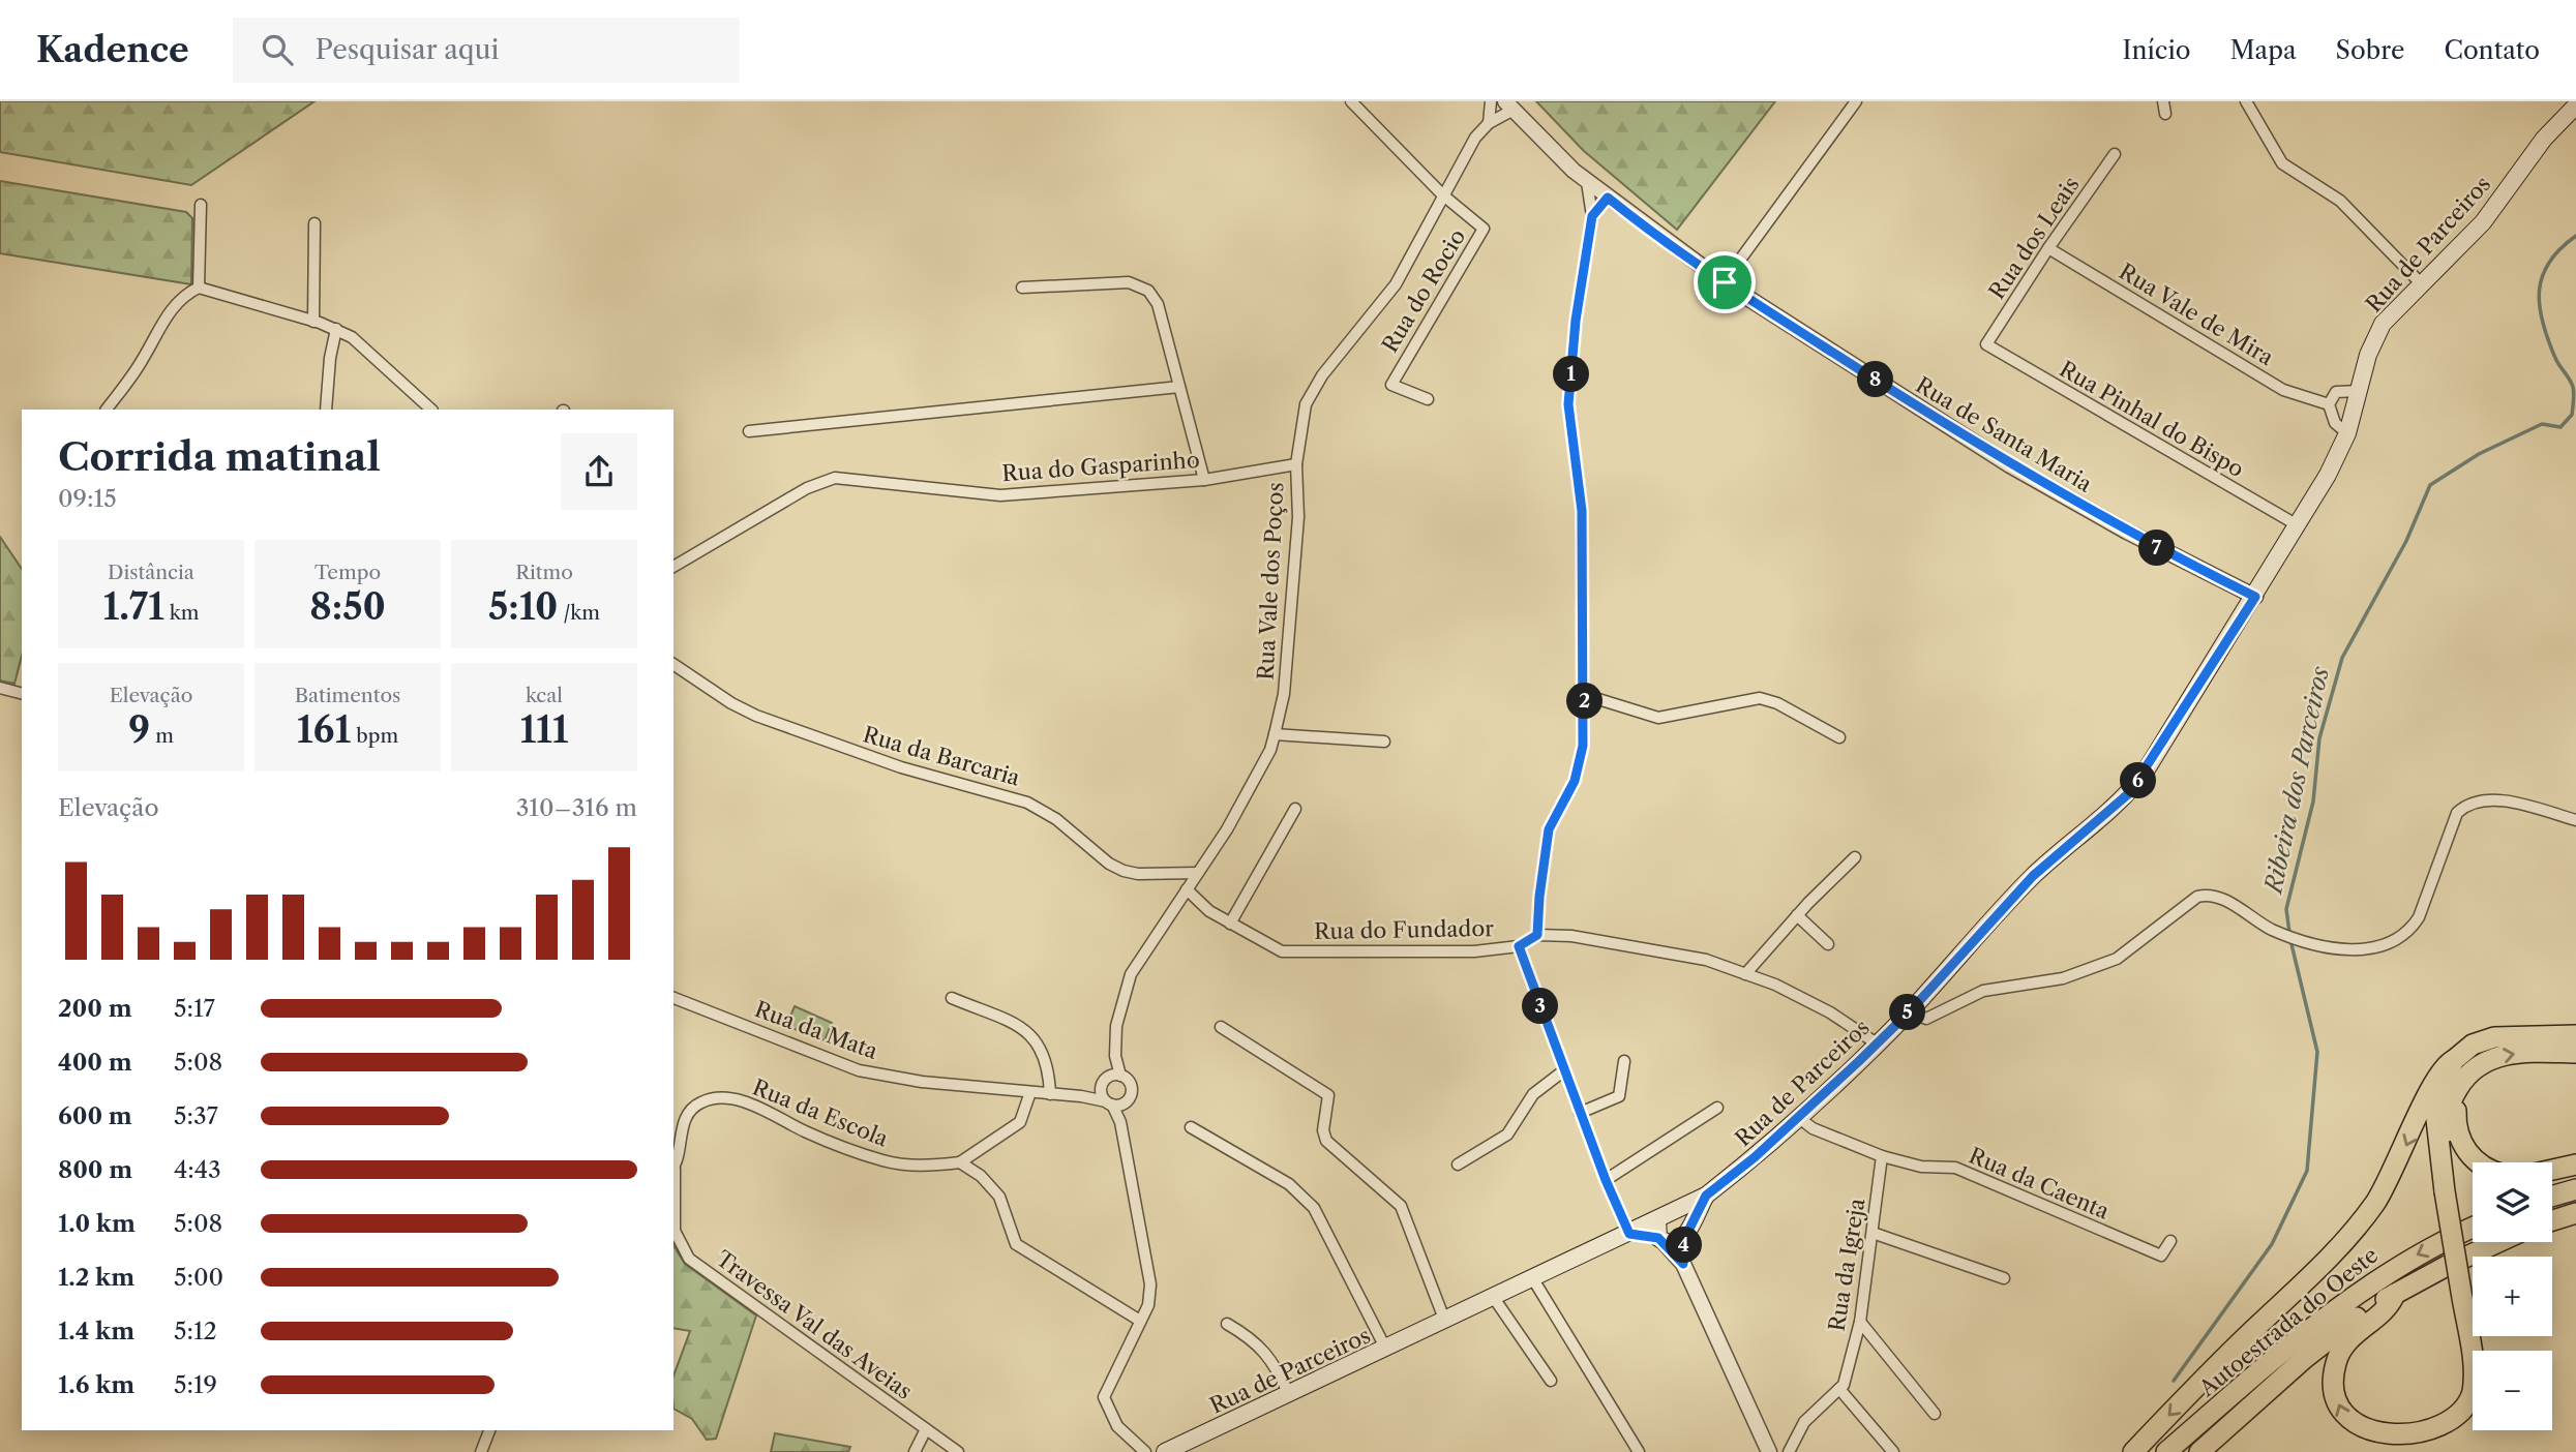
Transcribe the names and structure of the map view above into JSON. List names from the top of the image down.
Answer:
{
  "streets": {
    "highway": ["Autoestrada do Oeste"],
    "main road": ["Rua de Parceiros"],
    "street": [
      "Rua dos Leais",
      "Rua do Rocio",
      "Rua Vale de Mira",
      "Rua Pinhal do Bispo",
      "Rua de Santa Maria",
      "Rua do Gasparinho",
      "Rua Vale dos Poços",
      "Rua da Barcaria",
      "Rua do Fundador",
      "Rua da Mata",
      "Rua da Escola",
      "Rua da Caenta",
      "Rua da Igreja",
      "Travessa Val das Aveias"
    ]
  },
  "crossings": [
    ["Rua dos Leais", "Rua Vale de Mira"],
    ["Rua dos Leais", "Rua Pinhal do Bispo"],
    ["Rua de Parceiros", "Rua Pinhal do Bispo"],
    ["Rua de Parceiros", "Rua de Santa Maria"],
    ["Rua do Rocio", "Rua Vale dos Poços"],
    ["Rua de Santa Maria", "Rua Vale dos Poços"],
    ["Rua do Gasparinho", "Rua Vale dos Poços"],
    ["Rua Vale dos Poços", "Rua da Barcaria"],
    ["Rua Vale dos Poços", "Rua do Fundador"],
    ["Rua Vale dos Poços", "Rua da Mata"],
    ["Rua da Mata", "Rua da Escola"],
    ["Rua da Caenta", "Rua da Igreja"]
  ],
  "water": ["Ribeira dos Parceiros"],
  "page": {
    "header": "Kadence",
    "search": "Pesquisar aqui",
    "nav": [
      "Início",
      "Mapa",
      "Sobre",
      "Contato"
    ],
    "pins": [
      "1",
      "8",
      "7",
      "2",
      "6",
      "3",
      "5",
      "4"
    ],
    "heading": ["Corrida matinal", "09:15"],
    "stats": [
      ["Distância", "1.71 km"],
      ["Tempo", "8:50"],
      ["Ritmo", "5:10 /km"],
      ["Elevação", "9 m"],
      ["Batimentos", "161 bpm"],
      ["kcal", "111"]
    ],
    "chart": ["Elevação", "310–316 m"],
    "list": [
      {
        "name": "200 m",
        "note": "5:17"
      },
      {
        "name": "400 m",
        "note": "5:08"
      },
      {
        "name": "600 m",
        "note": "5:37"
      },
      {
        "name": "800 m",
        "note": "4:43"
      },
      {
        "name": "1.0 km",
        "note": "5:08"
      },
      {
        "name": "1.2 km",
        "note": "5:00"
      },
      {
        "name": "1.4 km",
        "note": "5:12"
      },
      {
        "name": "1.6 km",
        "note": "5:19"
      }
    ],
    "map_buttons": ["+", "−"]
  }
}
